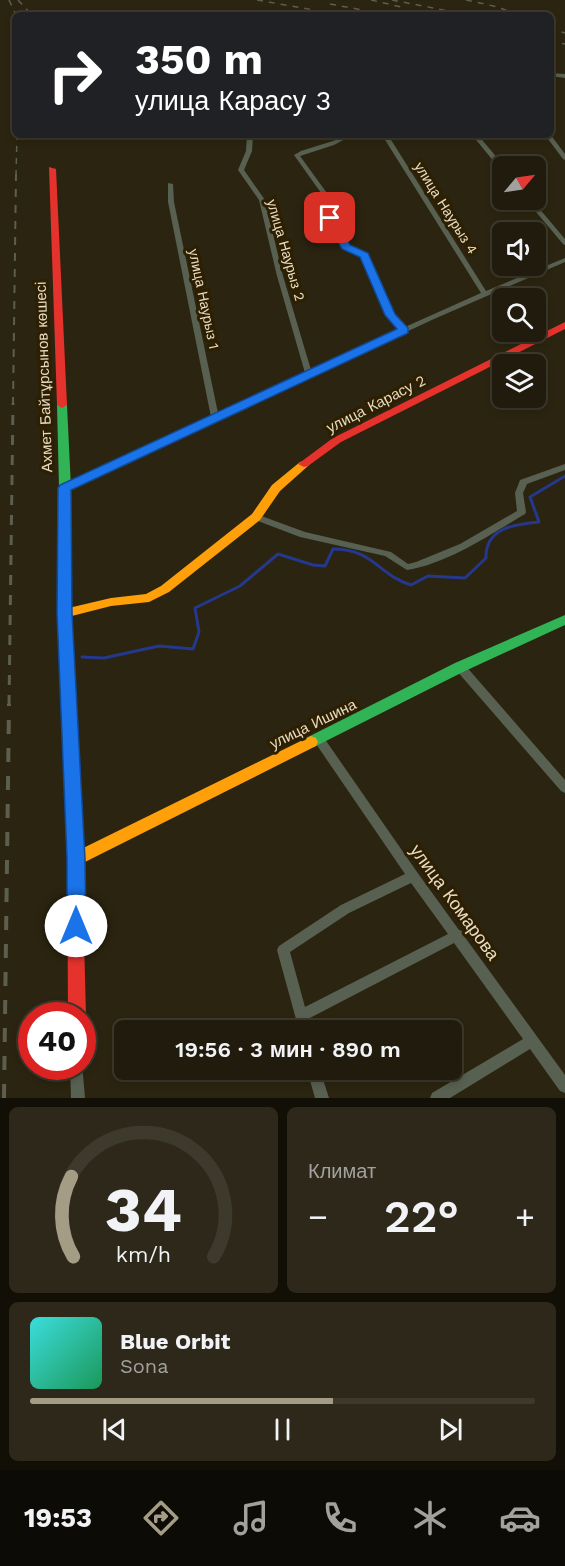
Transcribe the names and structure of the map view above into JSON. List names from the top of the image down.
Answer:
{
  "streets": {
    "street": [
      "улица Наурыз 4",
      "улица Наурыз 2",
      "улица Наурыз 1",
      "Ахмет Байтұрсынов көшесі",
      "улица Карасу 2",
      "улица Ишина",
      "улица Комарова"
    ]
  },
  "crossings": [
    ["Ахмет Байтұрсынов көшесі", "улица Карасу 2"],
    ["Ахмет Байтұрсынов көшесі", "улица Ишина"],
    ["улица Ишина", "улица Комарова"]
  ],
  "north": "top right",
  "page": {
    "turn": ["350 m", "улица Карасу 3"],
    "limit": "40",
    "trip": "19:56 · 3 мин · 890 m",
    "tile": "Климат",
    "heat": ["−", "22°", "+"],
    "song": ["Blue Orbit", "Sona"],
    "tabs": "19:53",
    "gauge": ["34", "km/h"]
  }
}
